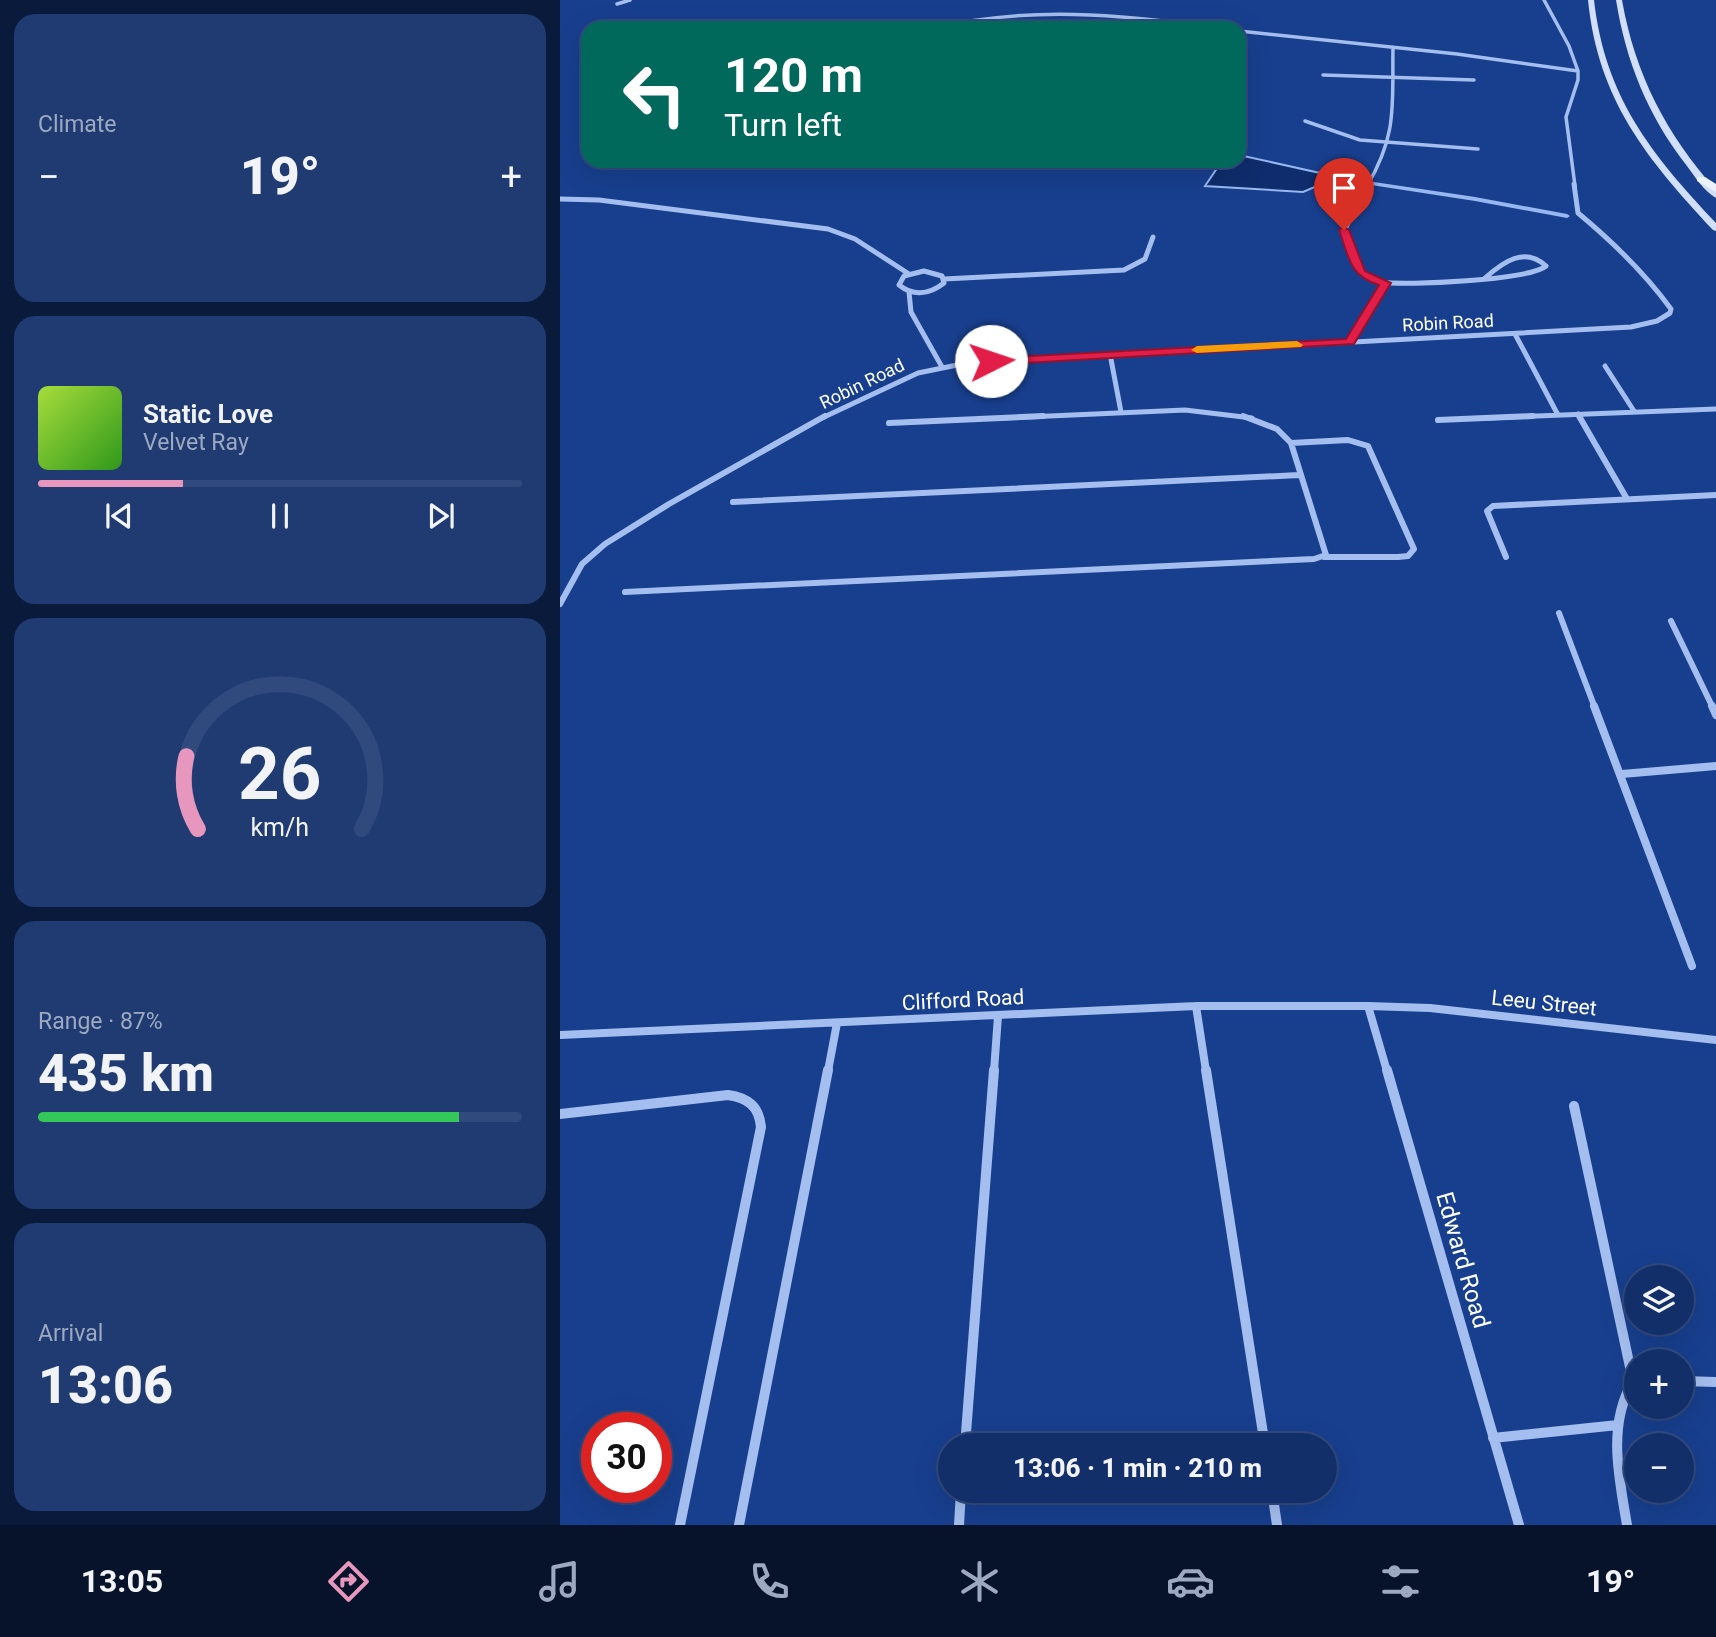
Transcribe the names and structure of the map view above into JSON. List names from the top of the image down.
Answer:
{
  "streets": {
    "street": [
      "Robin Road",
      "Clifford Road",
      "Leeu Street",
      "Edward Road"
    ]
  },
  "crossings": [
    ["Clifford Road", "Leeu Street"],
    ["Clifford Road", "Edward Road"],
    ["Leeu Street", "Edward Road"]
  ],
  "page": {
    "tile": [
      "Climate",
      ["Range · 87%", "435 km"],
      ["Arrival", "13:06"]
    ],
    "turn": ["120 m", "Turn left"],
    "heat": ["−", "19°", "+"],
    "song": ["Static Love", "Velvet Ray"],
    "map_buttons": ["+", "−"],
    "limit": "30",
    "trip": "13:06 · 1 min · 210 m",
    "tabs": ["13:05", "19°"],
    "gauge": ["26", "km/h"]
  }
}
